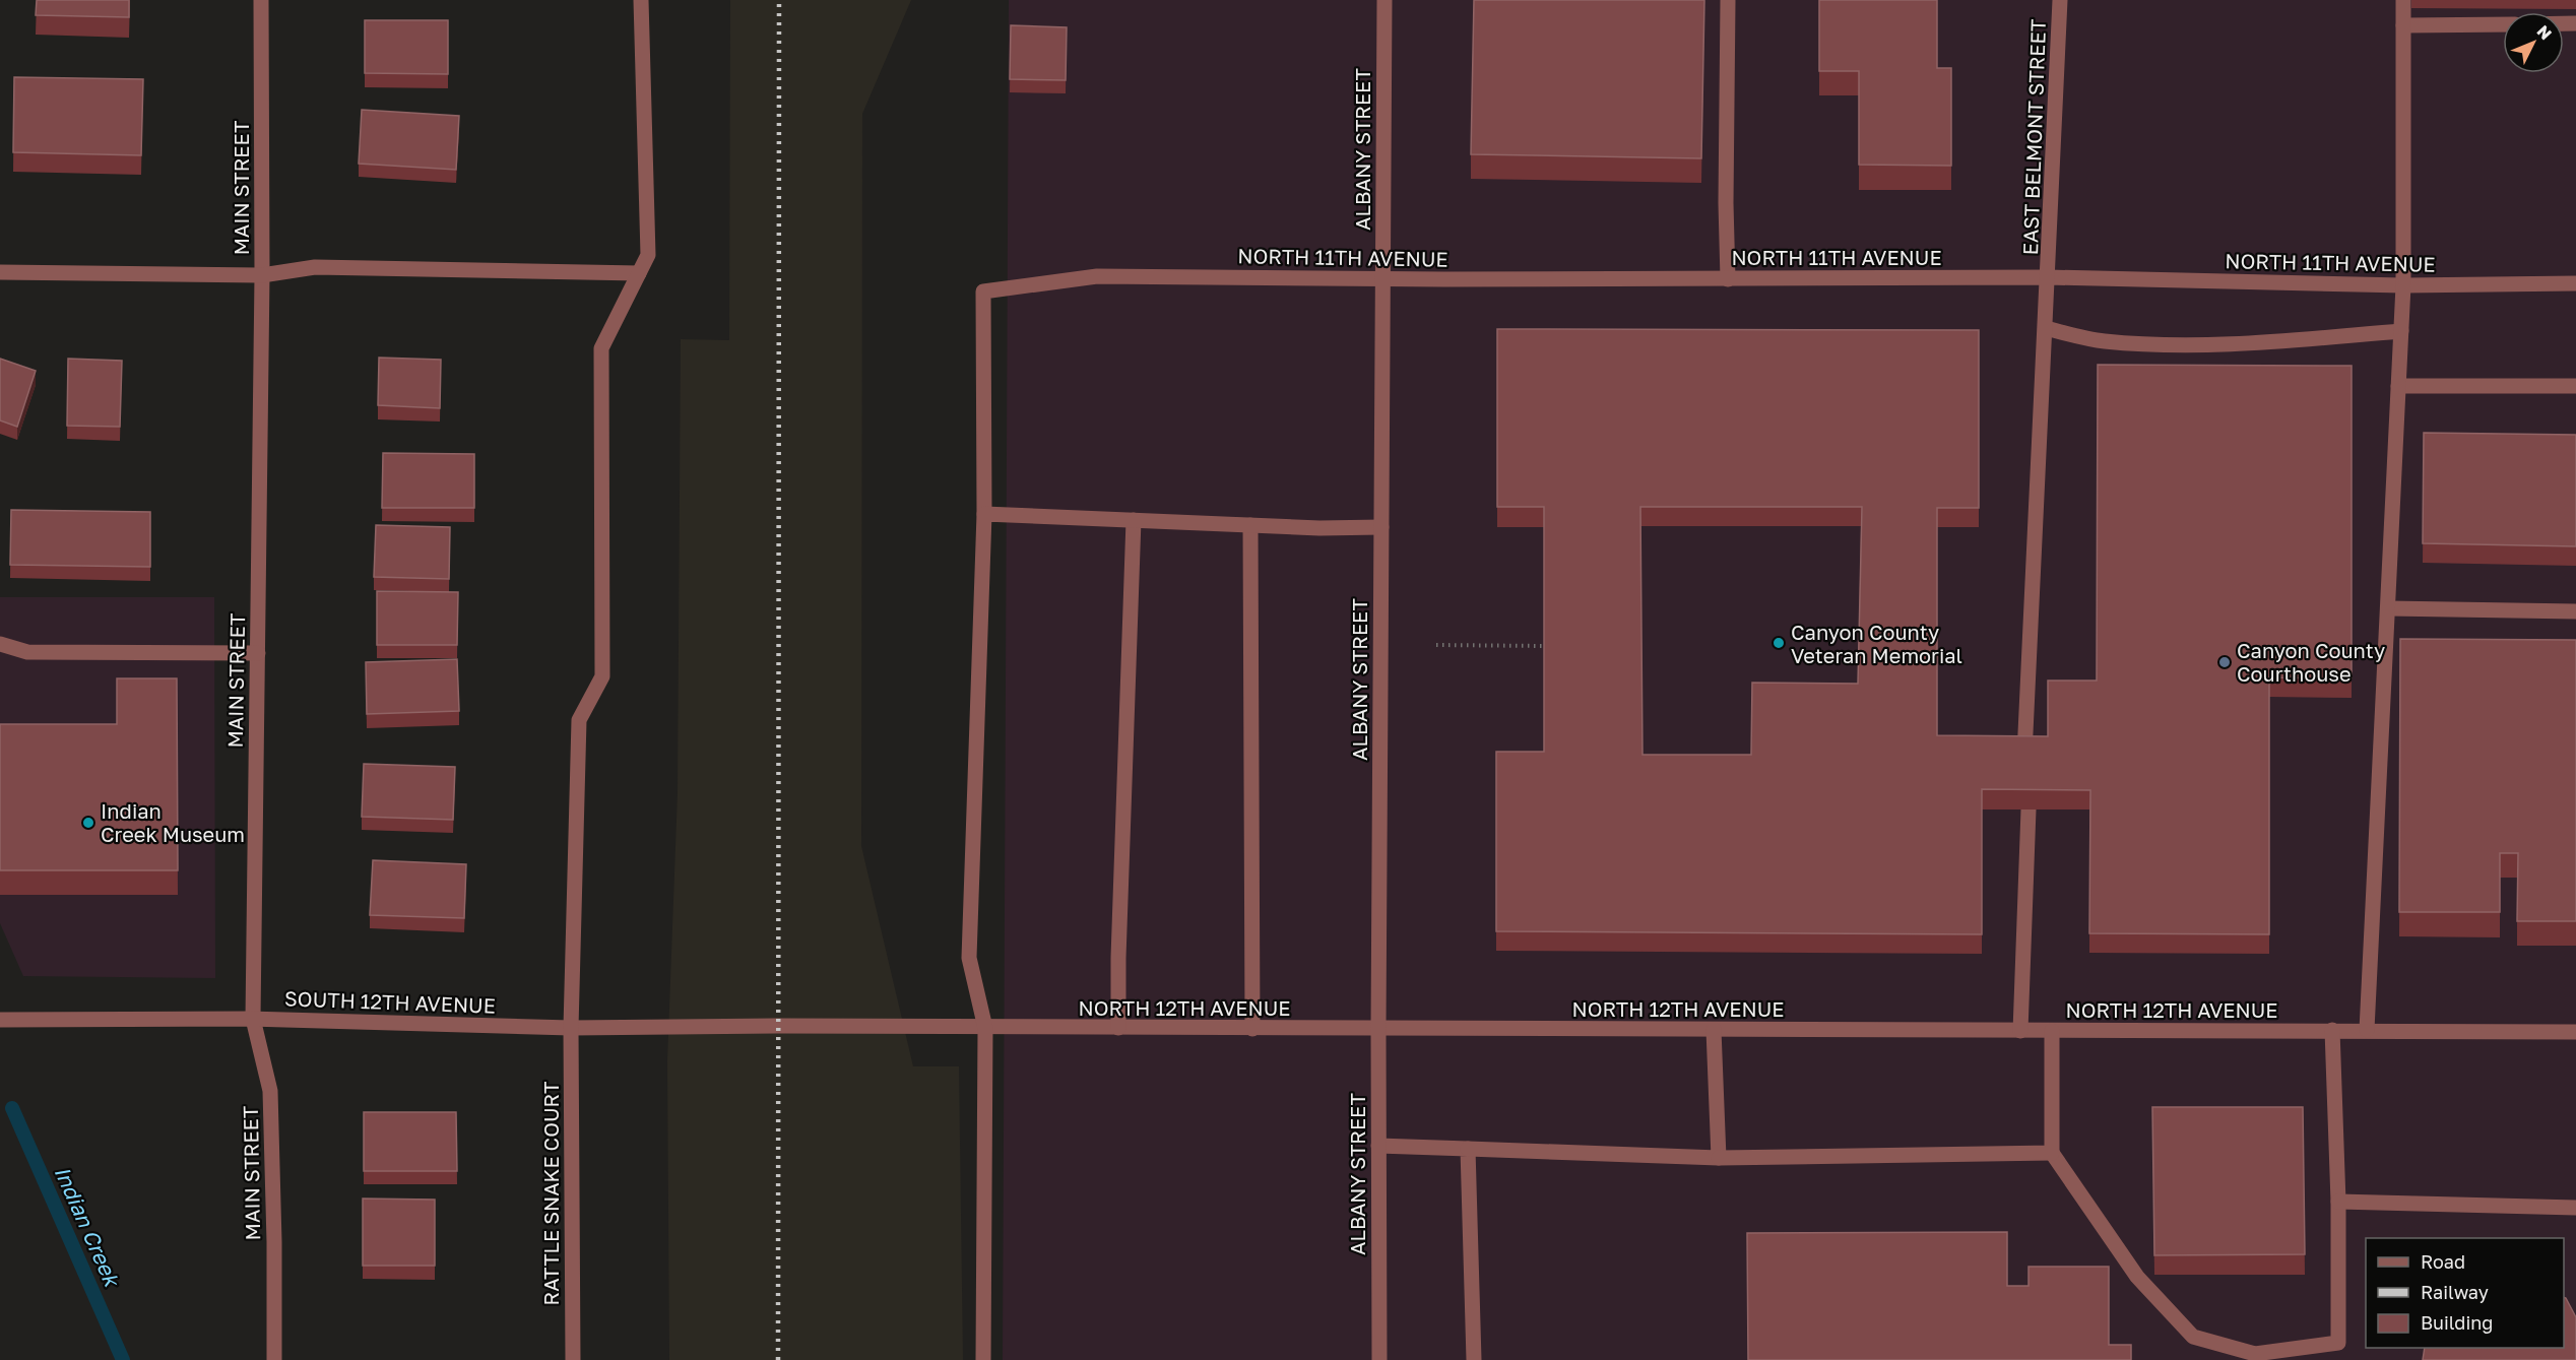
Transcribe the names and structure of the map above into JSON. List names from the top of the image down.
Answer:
{
  "streets": {
    "street": [
      "EAST BELMONT STREET",
      "ALBANY STREET",
      "MAIN STREET",
      "NORTH 11TH AVENUE",
      "SOUTH 12TH AVENUE",
      "NORTH 12TH AVENUE",
      "RATTLE SNAKE COURT"
    ]
  },
  "crossings": [
    ["EAST BELMONT STREET", "NORTH 11TH AVENUE"],
    ["ALBANY STREET", "NORTH 11TH AVENUE"],
    ["ALBANY STREET", "NORTH 12TH AVENUE"],
    ["MAIN STREET", "SOUTH 12TH AVENUE"],
    ["SOUTH 12TH AVENUE", "NORTH 12TH AVENUE"],
    ["SOUTH 12TH AVENUE", "RATTLE SNAKE COURT"]
  ],
  "water": ["Indian Creek"],
  "places": ["Canyon County Veteran Memorial", "Canyon County Courthouse", "Indian Creek Museum"],
  "legend": ["Road", "Railway", "Building"],
  "north": "top right"
}
